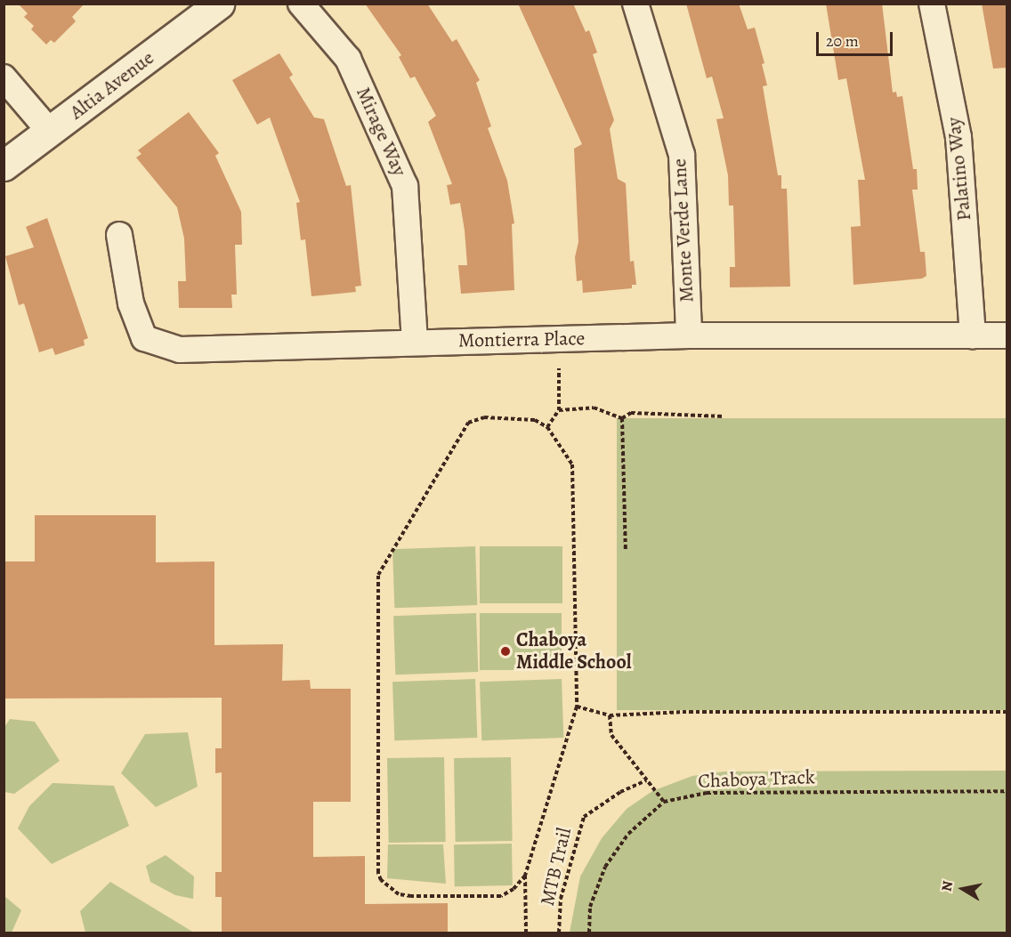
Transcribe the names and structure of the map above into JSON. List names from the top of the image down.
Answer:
{
  "streets": {
    "street": [
      "Altia Avenue",
      "Mirage Way",
      "Palatino Way",
      "Monte Verde Lane",
      "Montierra Place"
    ],
    "path": ["Chaboya Track", "MTB Trail"]
  },
  "crossings": [
    ["Mirage Way", "Montierra Place"],
    ["Palatino Way", "Montierra Place"],
    ["Monte Verde Lane", "Montierra Place"]
  ],
  "places": ["Chaboya Middle School"],
  "scale_bar": "20 m",
  "north": "left"
}
